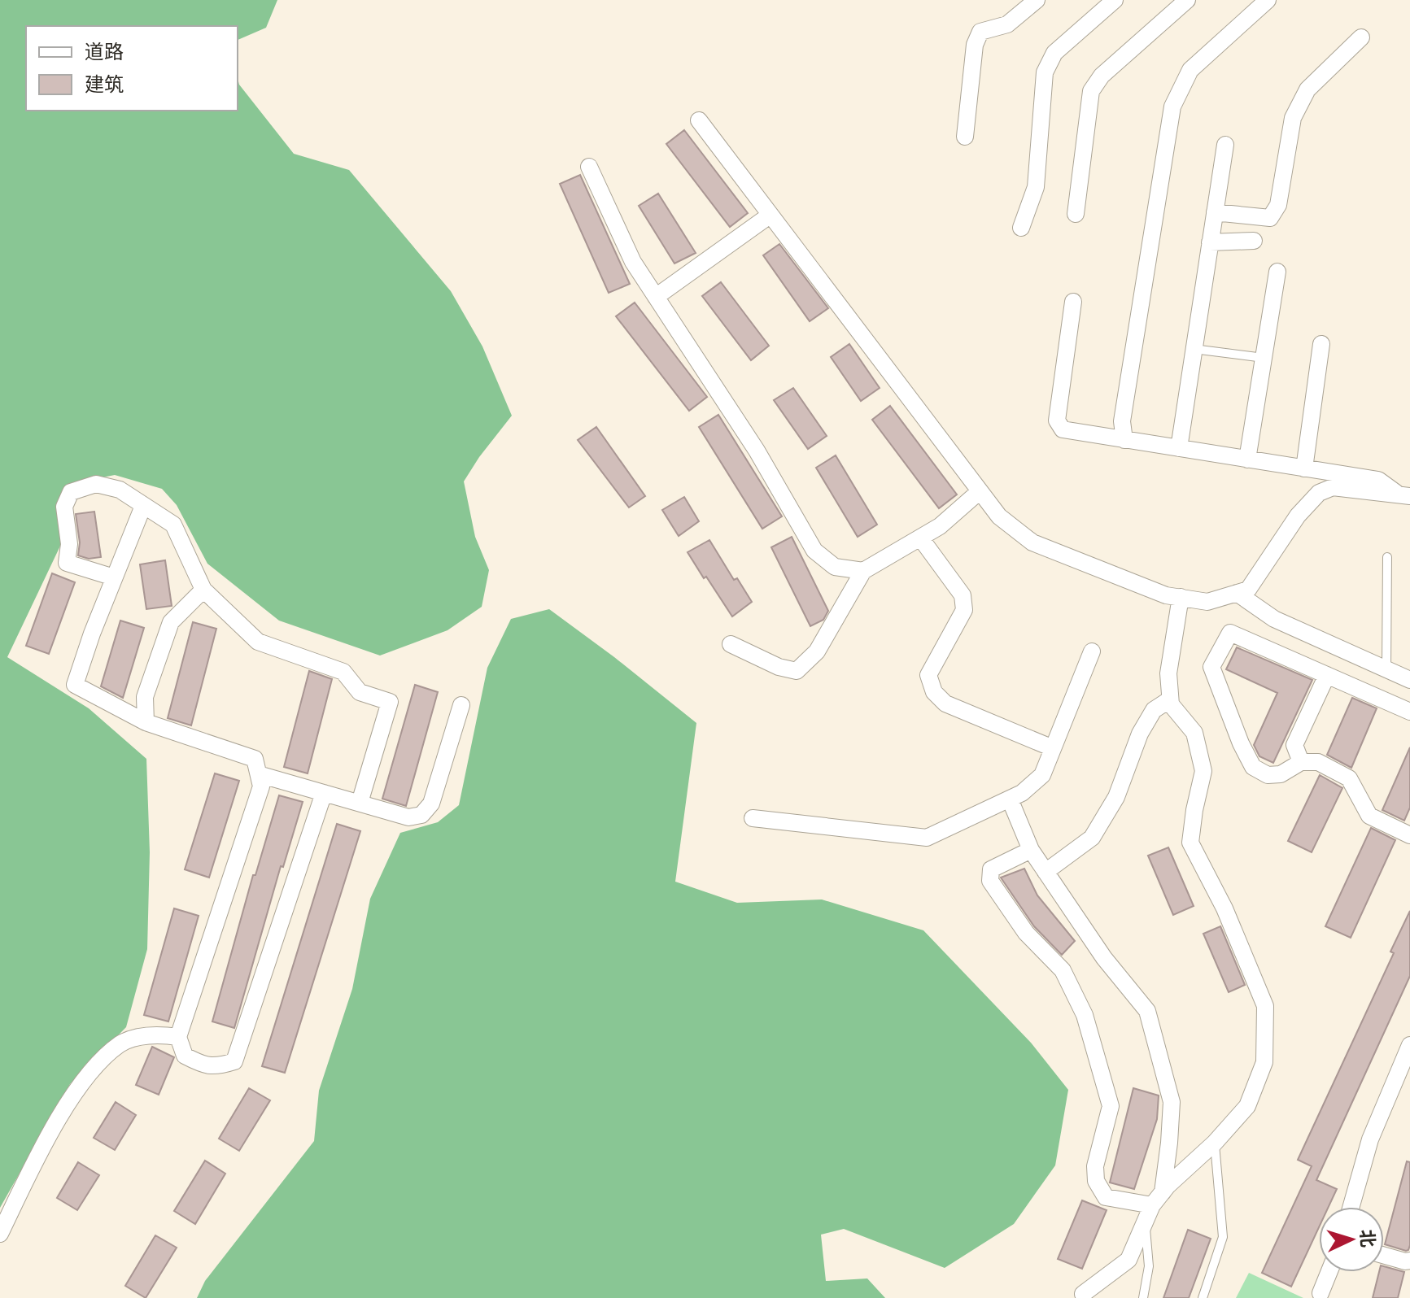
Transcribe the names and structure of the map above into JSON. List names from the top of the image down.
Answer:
{
  "legend": ["道路", "建筑"],
  "north": "right"
}
